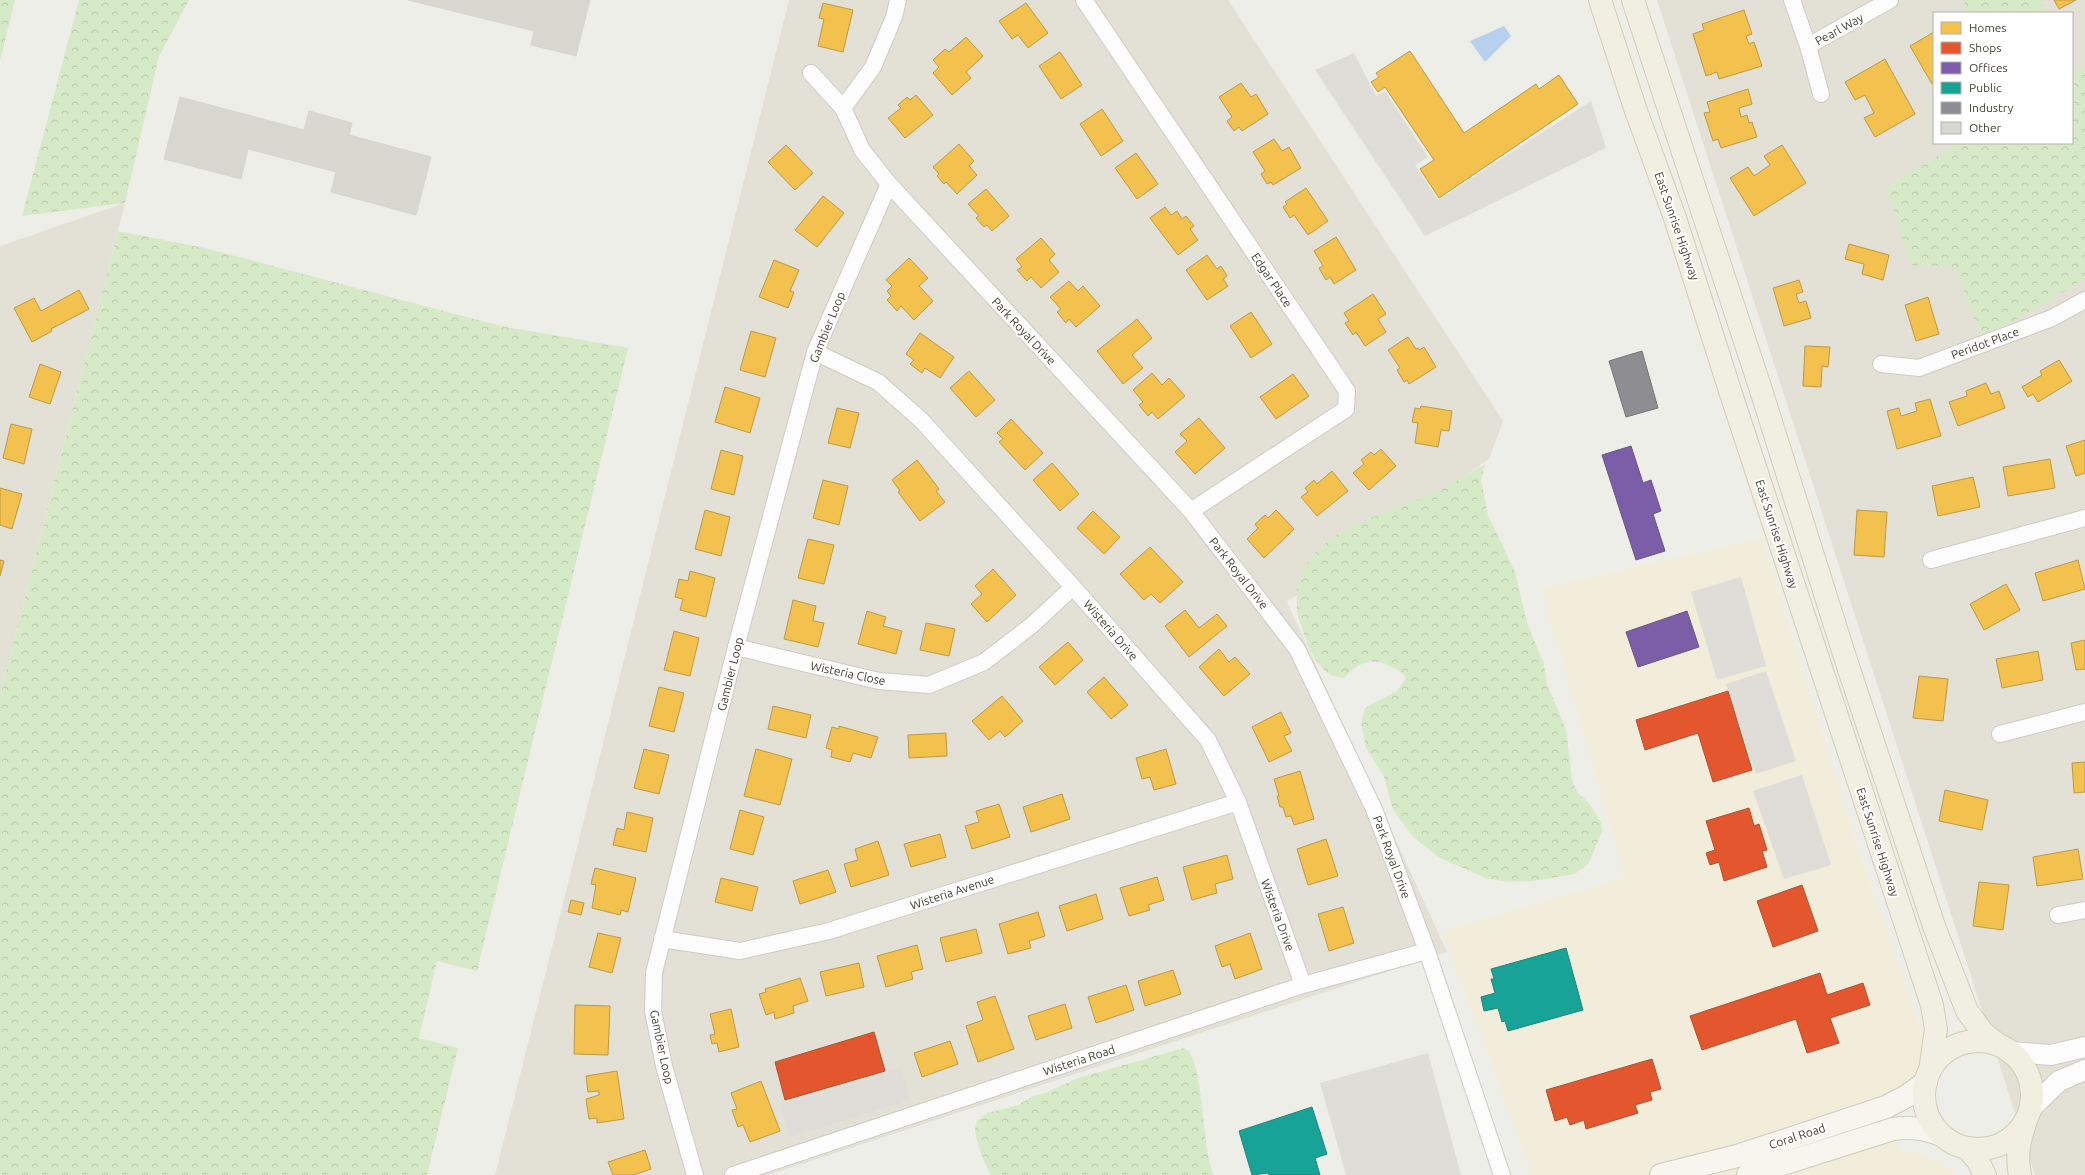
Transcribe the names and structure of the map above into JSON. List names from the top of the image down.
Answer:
{
  "streets": {
    "main road": ["East Sunrise Highway", "Coral Road"],
    "street": [
      "Pearl Way",
      "Edgar Place",
      "Gambier Loop",
      "Park Royal Drive",
      "Peridot Place",
      "Wisteria Drive",
      "Wisteria Close",
      "Wisteria Avenue",
      "Wisteria Road"
    ]
  },
  "crossings": [
    ["East Sunrise Highway", "Coral Road"],
    ["Edgar Place", "Park Royal Drive"],
    ["Gambier Loop", "Park Royal Drive"],
    ["Gambier Loop", "Wisteria Drive"],
    ["Gambier Loop", "Wisteria Close"],
    ["Gambier Loop", "Wisteria Avenue"],
    ["Park Royal Drive", "Wisteria Road"],
    ["Wisteria Drive", "Wisteria Close"],
    ["Wisteria Drive", "Wisteria Avenue"],
    ["Wisteria Drive", "Wisteria Road"]
  ],
  "legend": [
    "Homes",
    "Shops",
    "Offices",
    "Public",
    "Industry",
    "Other"
  ]
}
